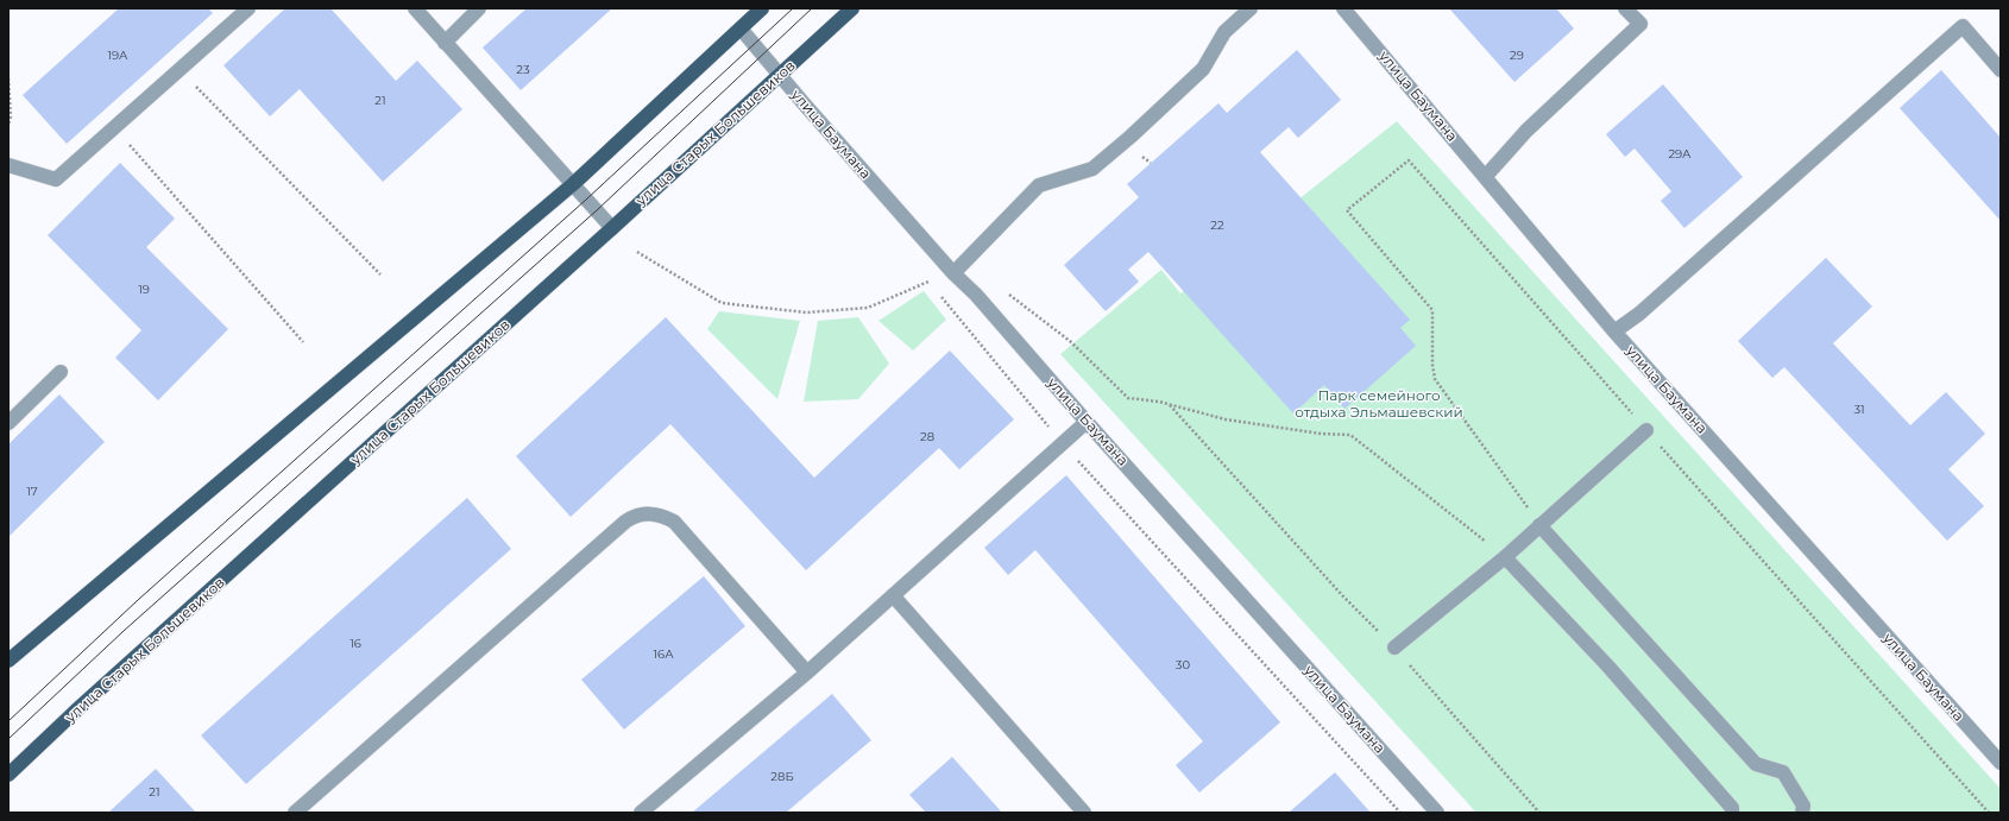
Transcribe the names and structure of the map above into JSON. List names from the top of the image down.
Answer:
{
  "streets": {
    "main road": ["улица Старых Большевиков"],
    "street": ["улица Баумана"]
  },
  "crossings": [
    ["улица Баумана", "улица Старых Большевиков"]
  ],
  "parks": ["Парк семейного отдыха Эльмашевский"],
  "house_numbers": [
    "19А",
    "29",
    "23",
    "21",
    "29А",
    "22",
    "19",
    "31",
    "28",
    "17",
    "16",
    "16А",
    "30",
    "28Б",
    "21"
  ]
}
